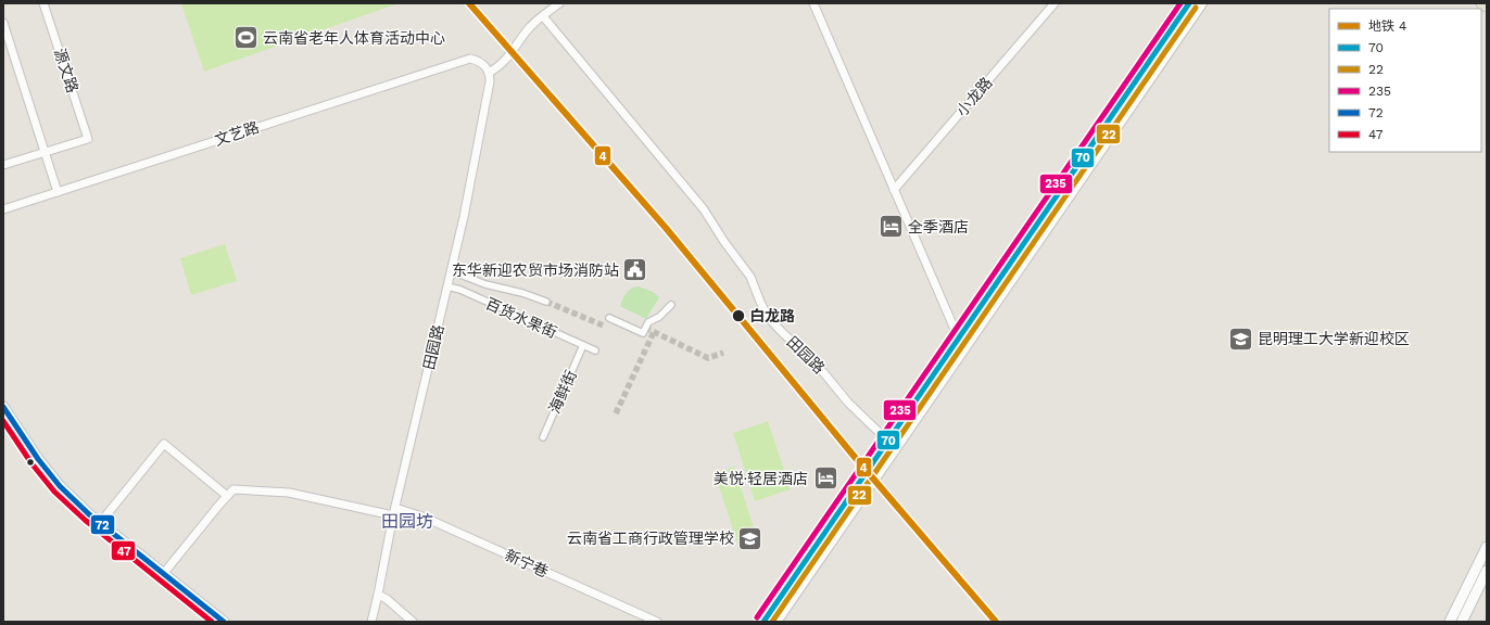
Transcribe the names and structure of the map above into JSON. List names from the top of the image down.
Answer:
{
  "streets": {
    "street": [
      "源文路",
      "小龙路",
      "文艺路",
      "百货水果街",
      "田园路",
      "海鲜街",
      "新宁巷"
    ]
  },
  "crossings": [
    ["文艺路", "田园路"],
    ["百货水果街", "田园路"],
    ["百货水果街", "海鲜街"],
    ["田园路", "新宁巷"]
  ],
  "districts": ["田园坊"],
  "places": {
    "sports": ["云南省老年人体育活动中心"],
    "hotel": ["全季酒店", "美悦·轻居酒店"],
    "public building": ["东华新迎农贸市场消防站"],
    "other": ["白龙路"],
    "school or university": ["昆明理工大学新迎校区", "云南省工商行政管理学校"]
  },
  "lines": [
    "metro line 4",
    "transit line 70",
    "transit line 235",
    "transit line 22",
    "transit line 72",
    "transit line 47"
  ],
  "legend": [
    "地铁 4",
    "70",
    "22",
    "235",
    "72",
    "47"
  ]
}
